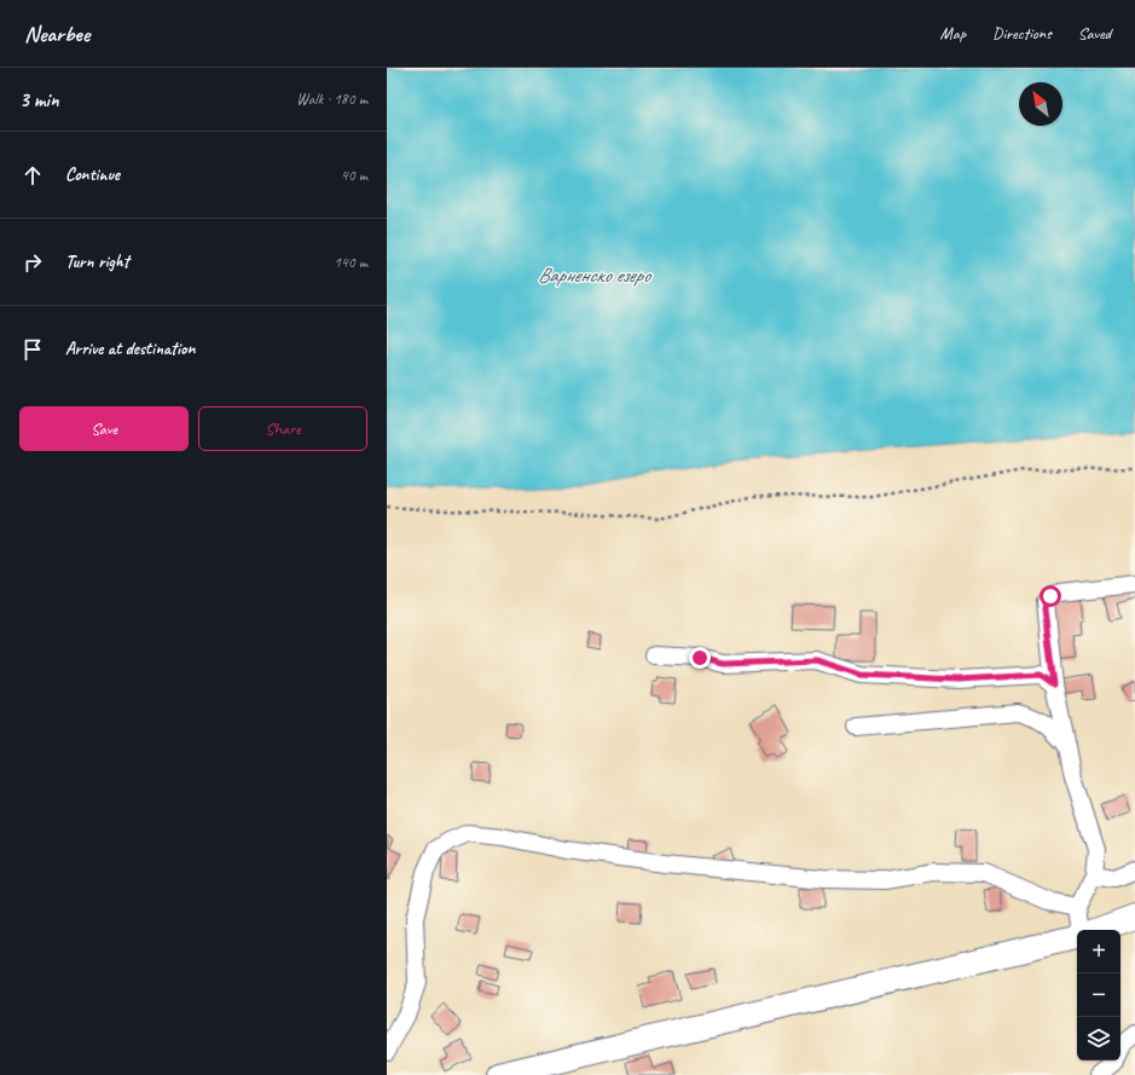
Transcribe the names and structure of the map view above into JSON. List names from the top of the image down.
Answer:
{
  "water": ["Варненско езеро"],
  "north": "top left",
  "page": {
    "header": "Nearbee",
    "nav": ["Map", "Directions", "Saved"],
    "heading": ["3 min", "Walk · 180 m"],
    "list": [
      ["Continue", "40 m"],
      ["Turn right", "140 m"],
      "Arrive at destination"
    ],
    "buttons": ["Save", "Share"],
    "map_buttons": ["+", "−"]
  }
}
